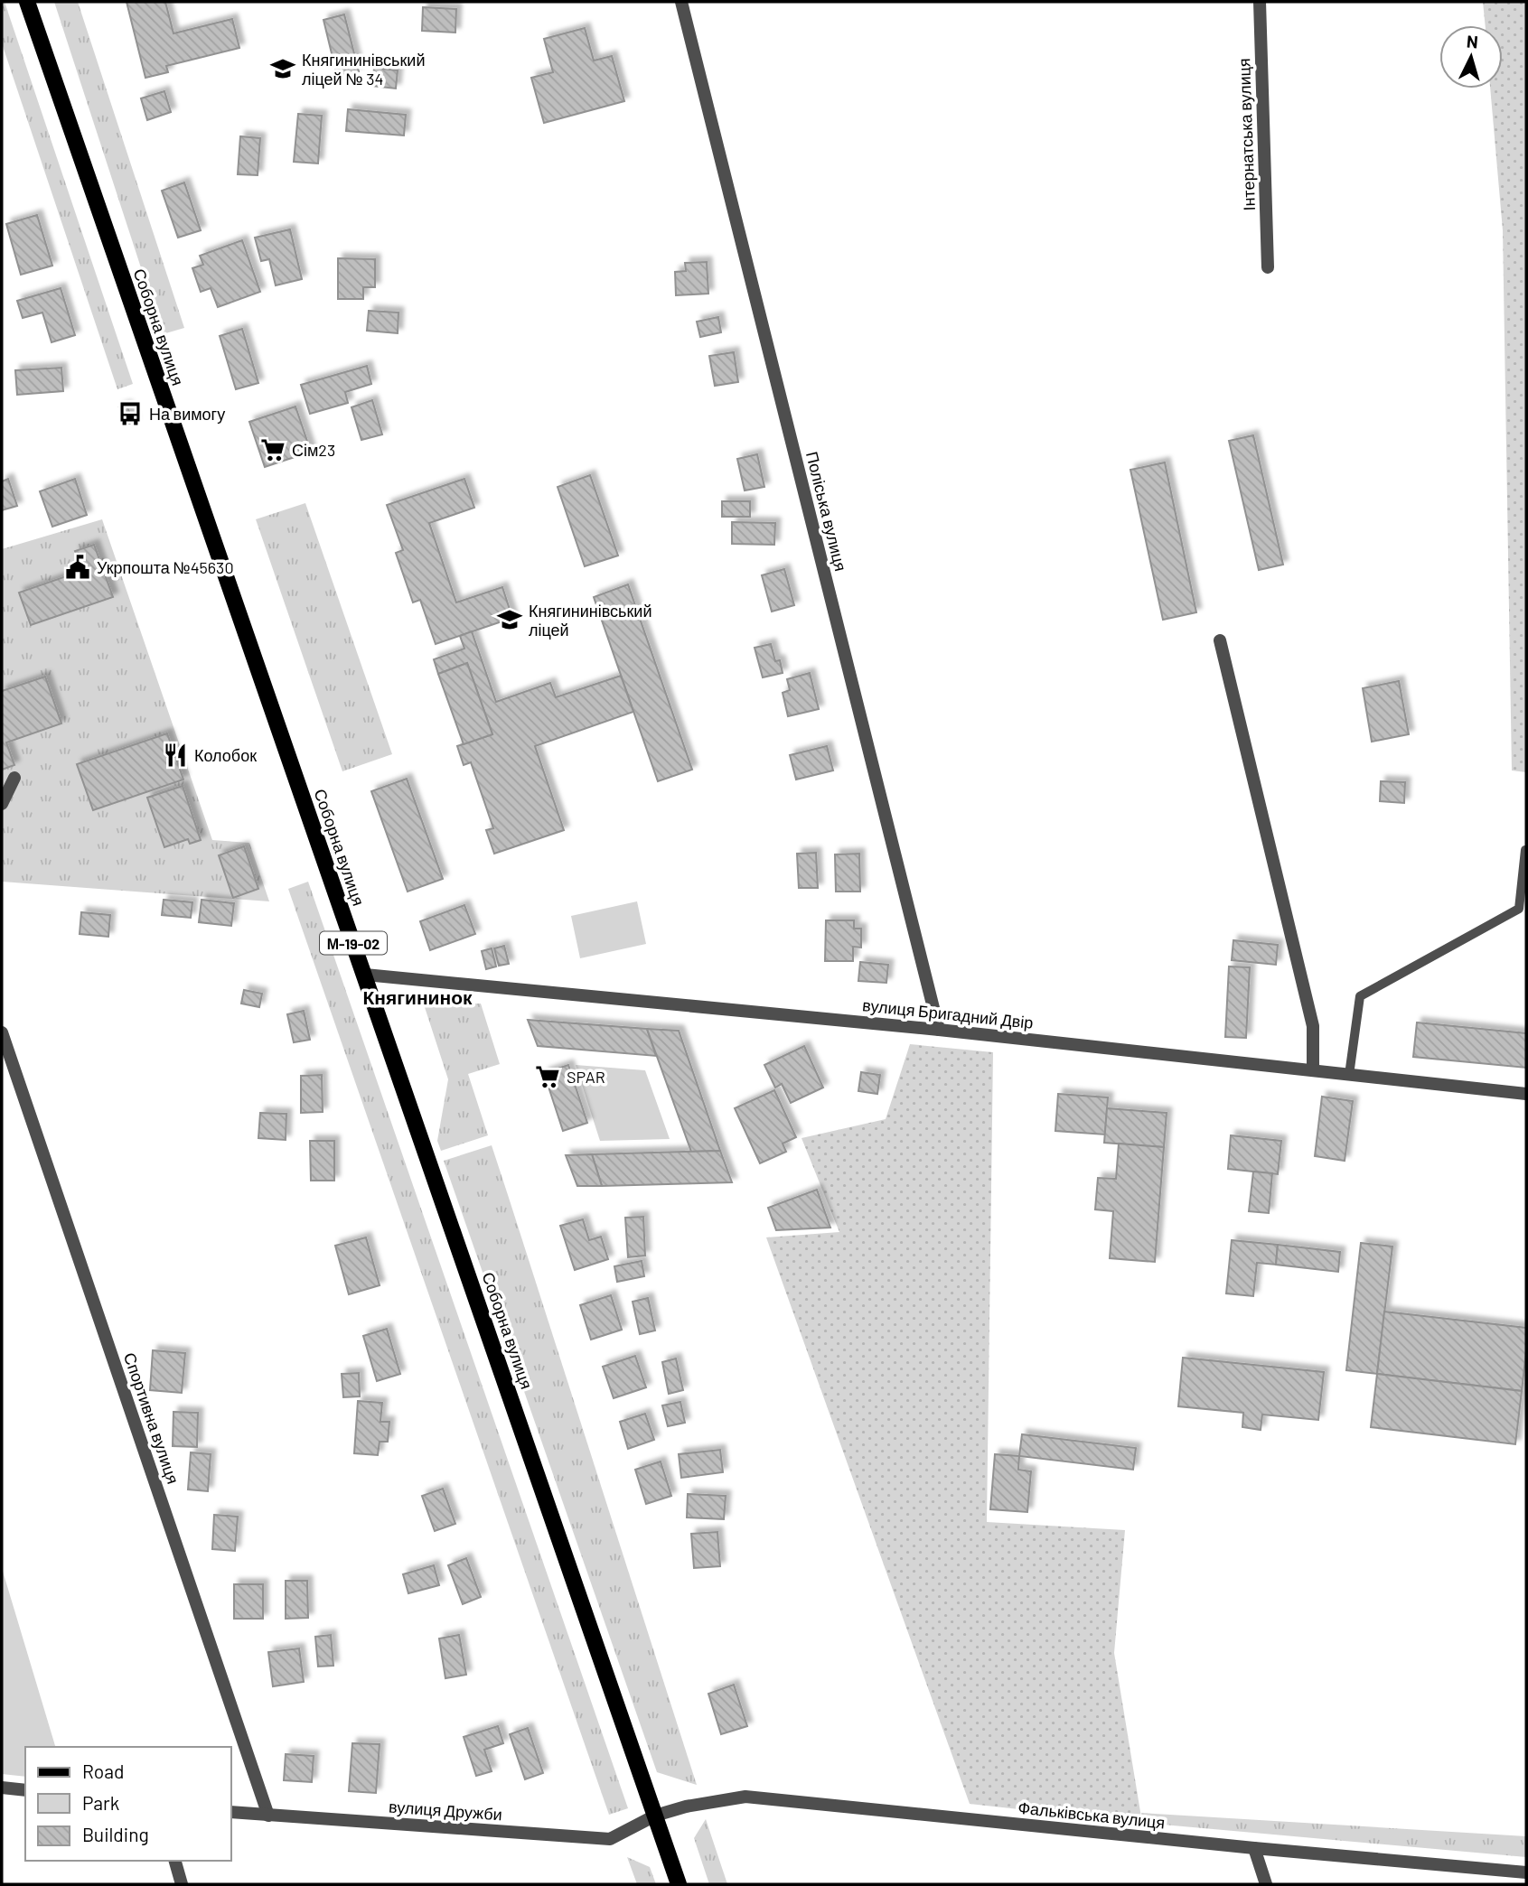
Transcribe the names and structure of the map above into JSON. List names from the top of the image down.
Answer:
{
  "streets": {
    "main road": ["Соборна вулиця", "М-19-02"],
    "street": [
      "Інтернатська вулиця",
      "Поліська вулиця",
      "вулиця Бригадний Двір",
      "Спортивна вулиця",
      "вулиця Дружби",
      "Фальківська вулиця"
    ]
  },
  "crossings": [
    ["Соборна вулиця", "вулиця Бригадний Двір"],
    ["Соборна вулиця", "вулиця Дружби"],
    ["Соборна вулиця", "Фальківська вулиця"],
    ["Поліська вулиця", "вулиця Бригадний Двір"],
    ["Спортивна вулиця", "вулиця Дружби"],
    ["вулиця Дружби", "Фальківська вулиця"]
  ],
  "districts": ["Княгининок"],
  "places": {
    "school or university": ["Княгининівський ліцей № 34", "Княгининівський ліцей"],
    "bus stop": ["На вимогу"],
    "supermarket": ["Сім23", "SPAR"],
    "public building": ["Укрпошта №45630"],
    "restaurant": ["Колобок"]
  },
  "legend": ["Road", "Park", "Building"],
  "north": "top"
}
